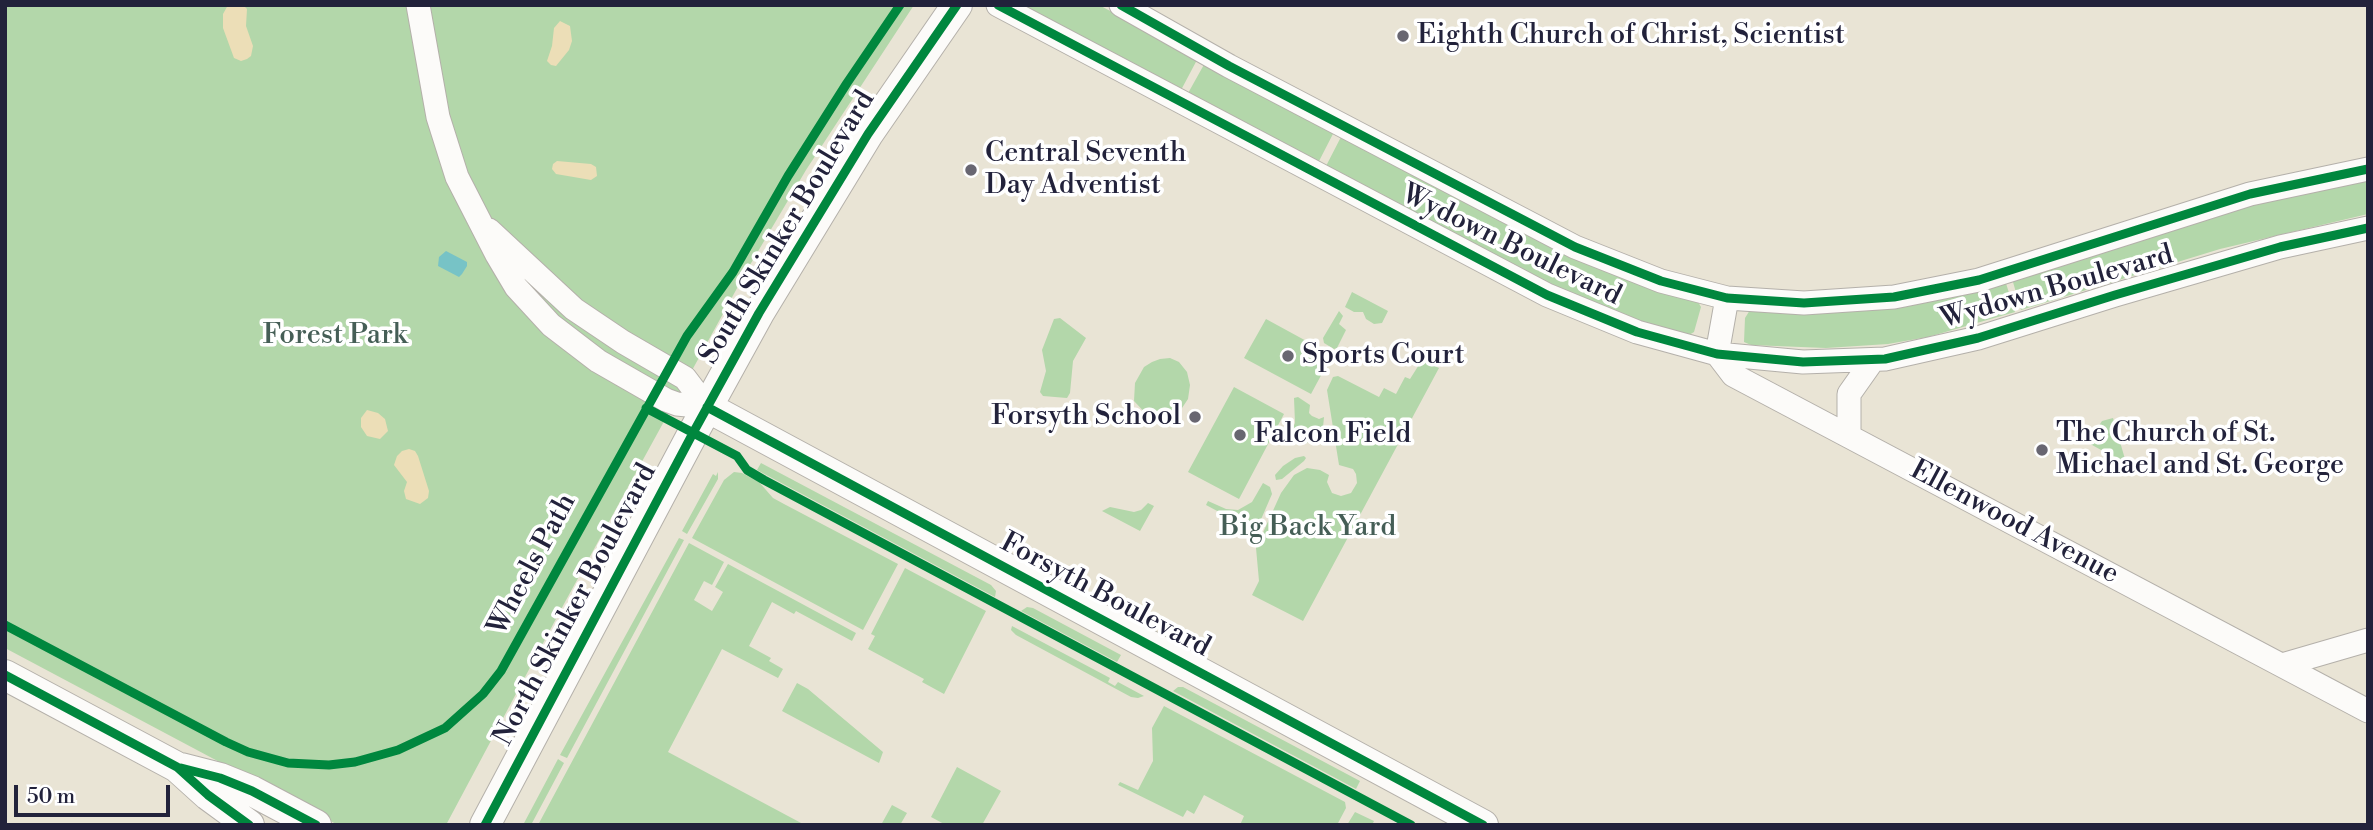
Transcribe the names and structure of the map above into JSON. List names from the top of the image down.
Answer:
{
  "streets": {
    "main road": ["South Skinker Boulevard", "Forsyth Boulevard", "North Skinker Boulevard"],
    "street": ["Wydown Boulevard", "Ellenwood Avenue"],
    "cycle path": ["Wheels Path"]
  },
  "crossings": [
    ["South Skinker Boulevard", "Forsyth Boulevard"],
    ["South Skinker Boulevard", "North Skinker Boulevard"],
    ["Wydown Boulevard", "Ellenwood Avenue"],
    ["Forsyth Boulevard", "North Skinker Boulevard"]
  ],
  "parks": ["Forest Park", "Big Back Yard"],
  "places": [
    "Eighth Church of Christ, Scientist",
    "Central Seventh Day Adventist",
    "Sports Court",
    "Forsyth School",
    "Falcon Field",
    "The Church of St. Michael and St. George"
  ],
  "scale_bar": "50 m"
}
